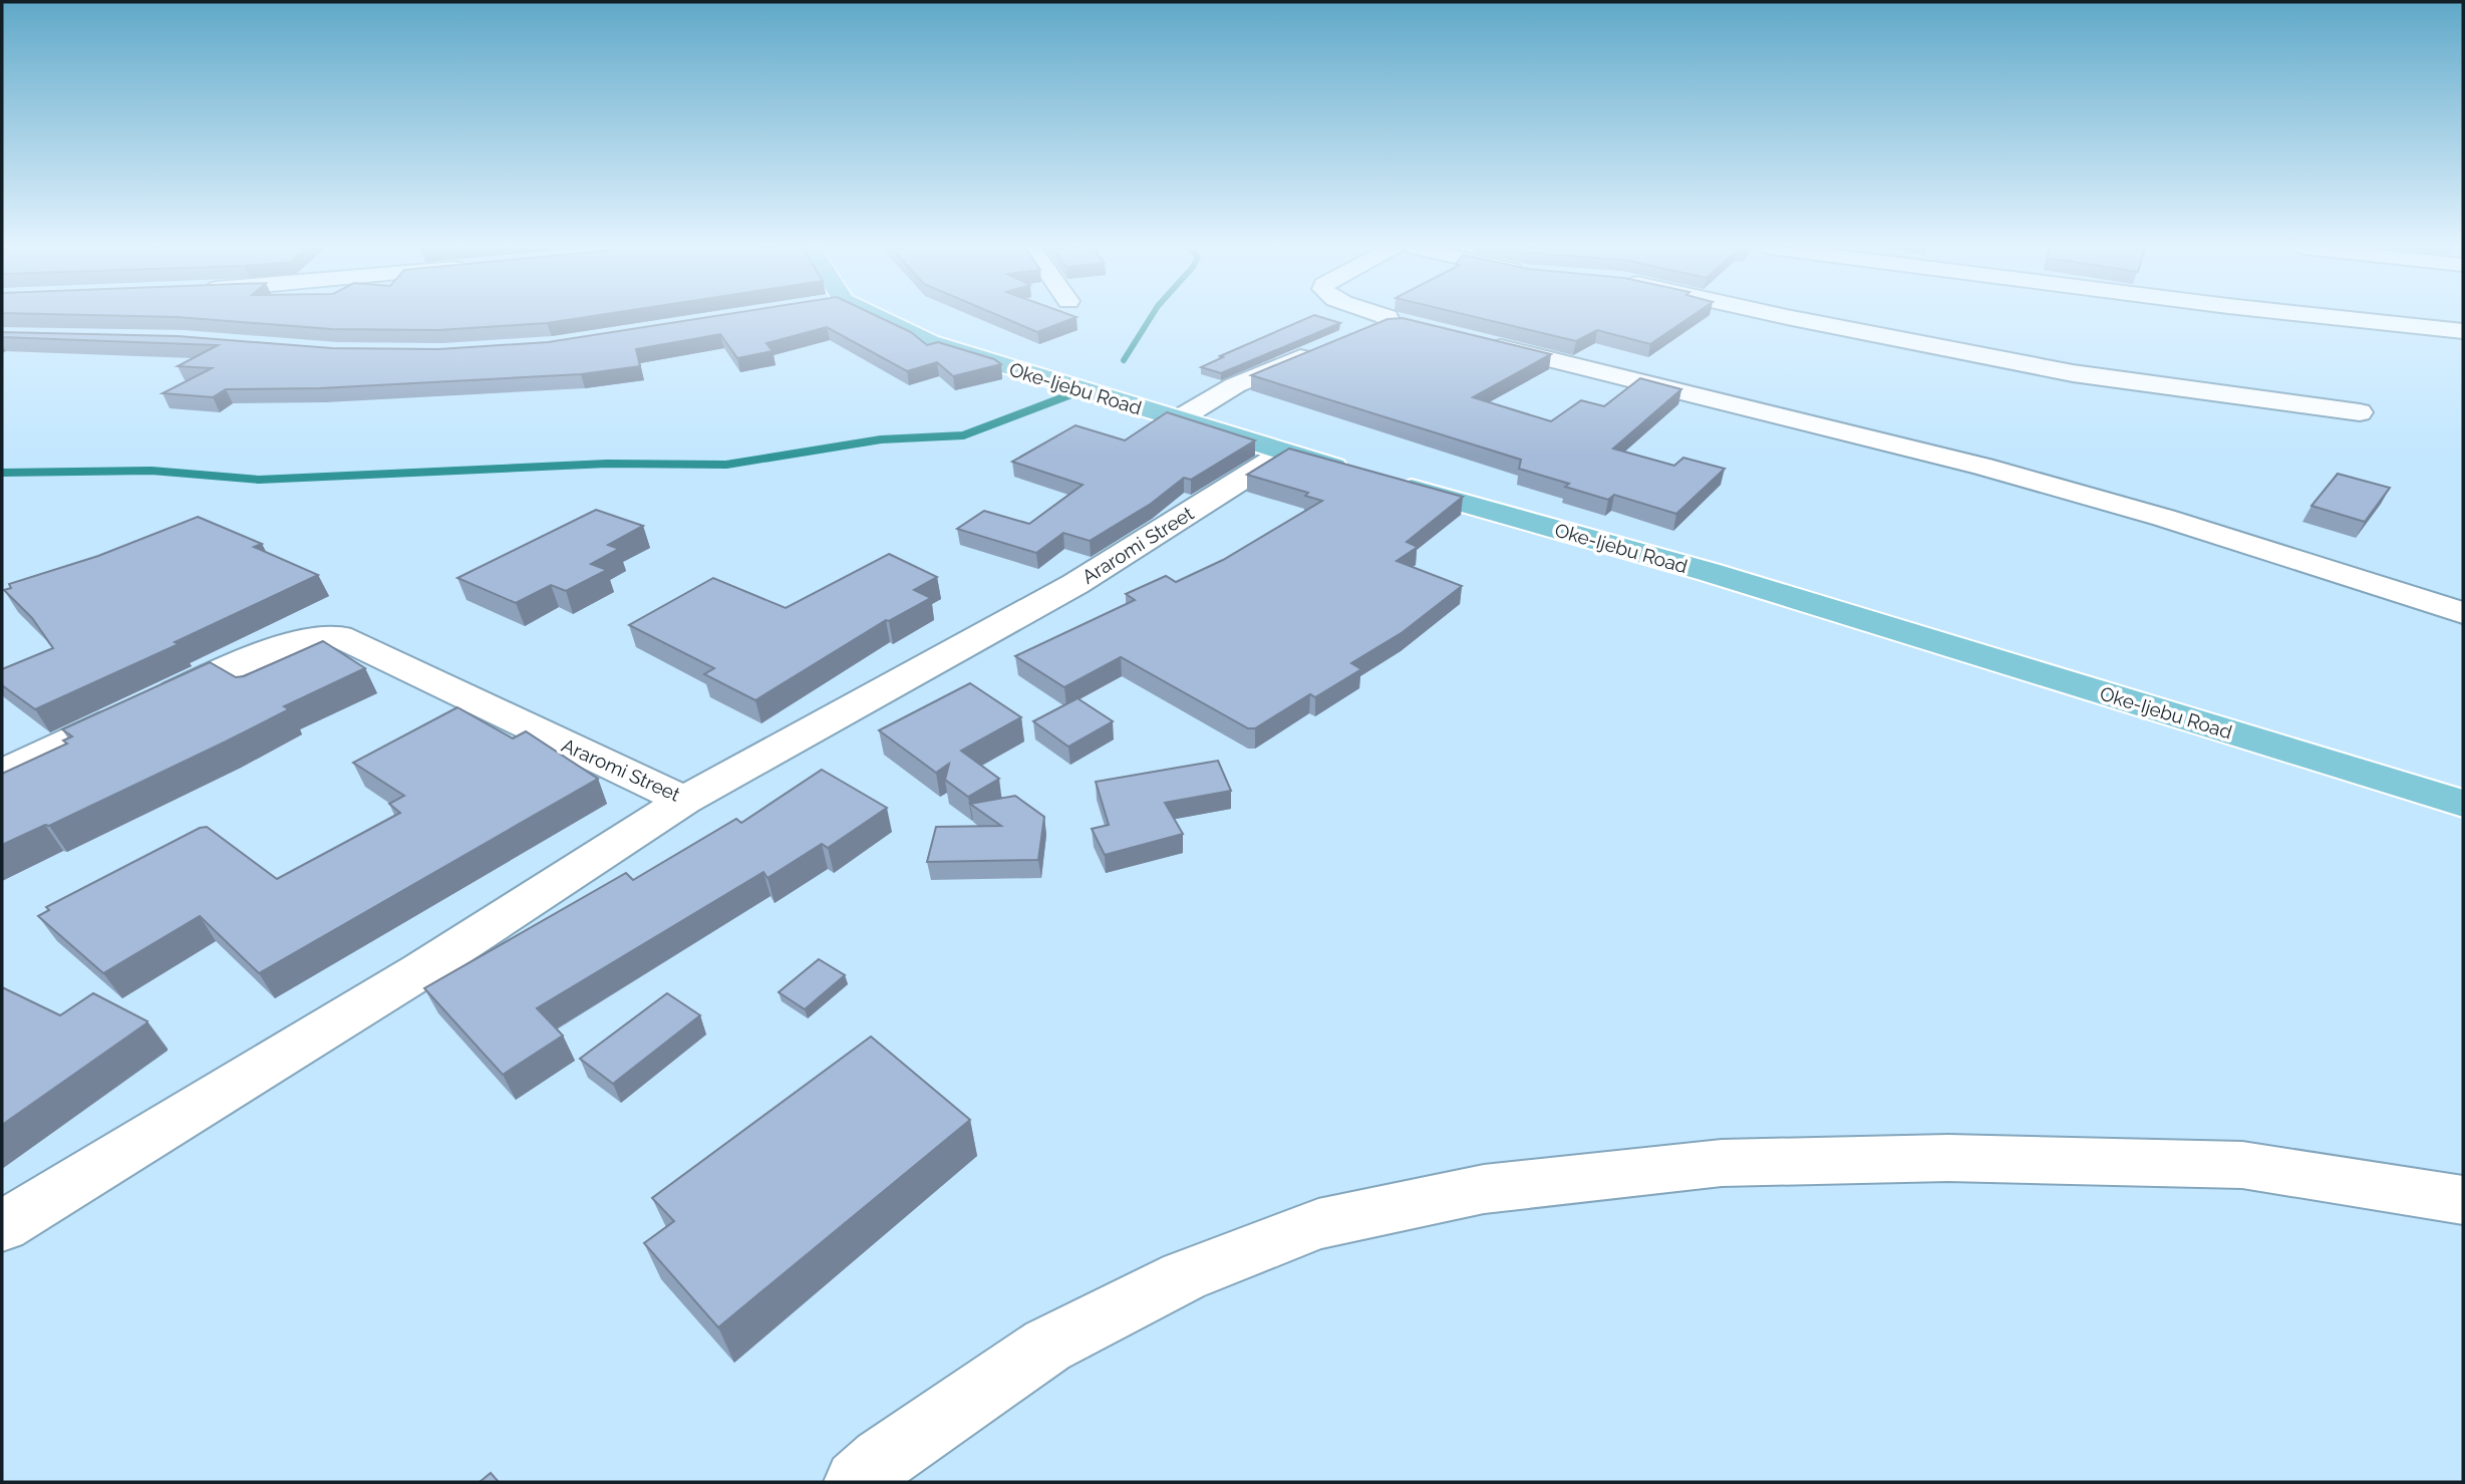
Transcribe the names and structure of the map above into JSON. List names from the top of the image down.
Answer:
{
  "streets": {
    "main road": ["Oke-Ijebu Road"],
    "street": ["Araromi Street"]
  },
  "crossings": [
    ["Oke-Ijebu Road", "Araromi Street"]
  ]
}
